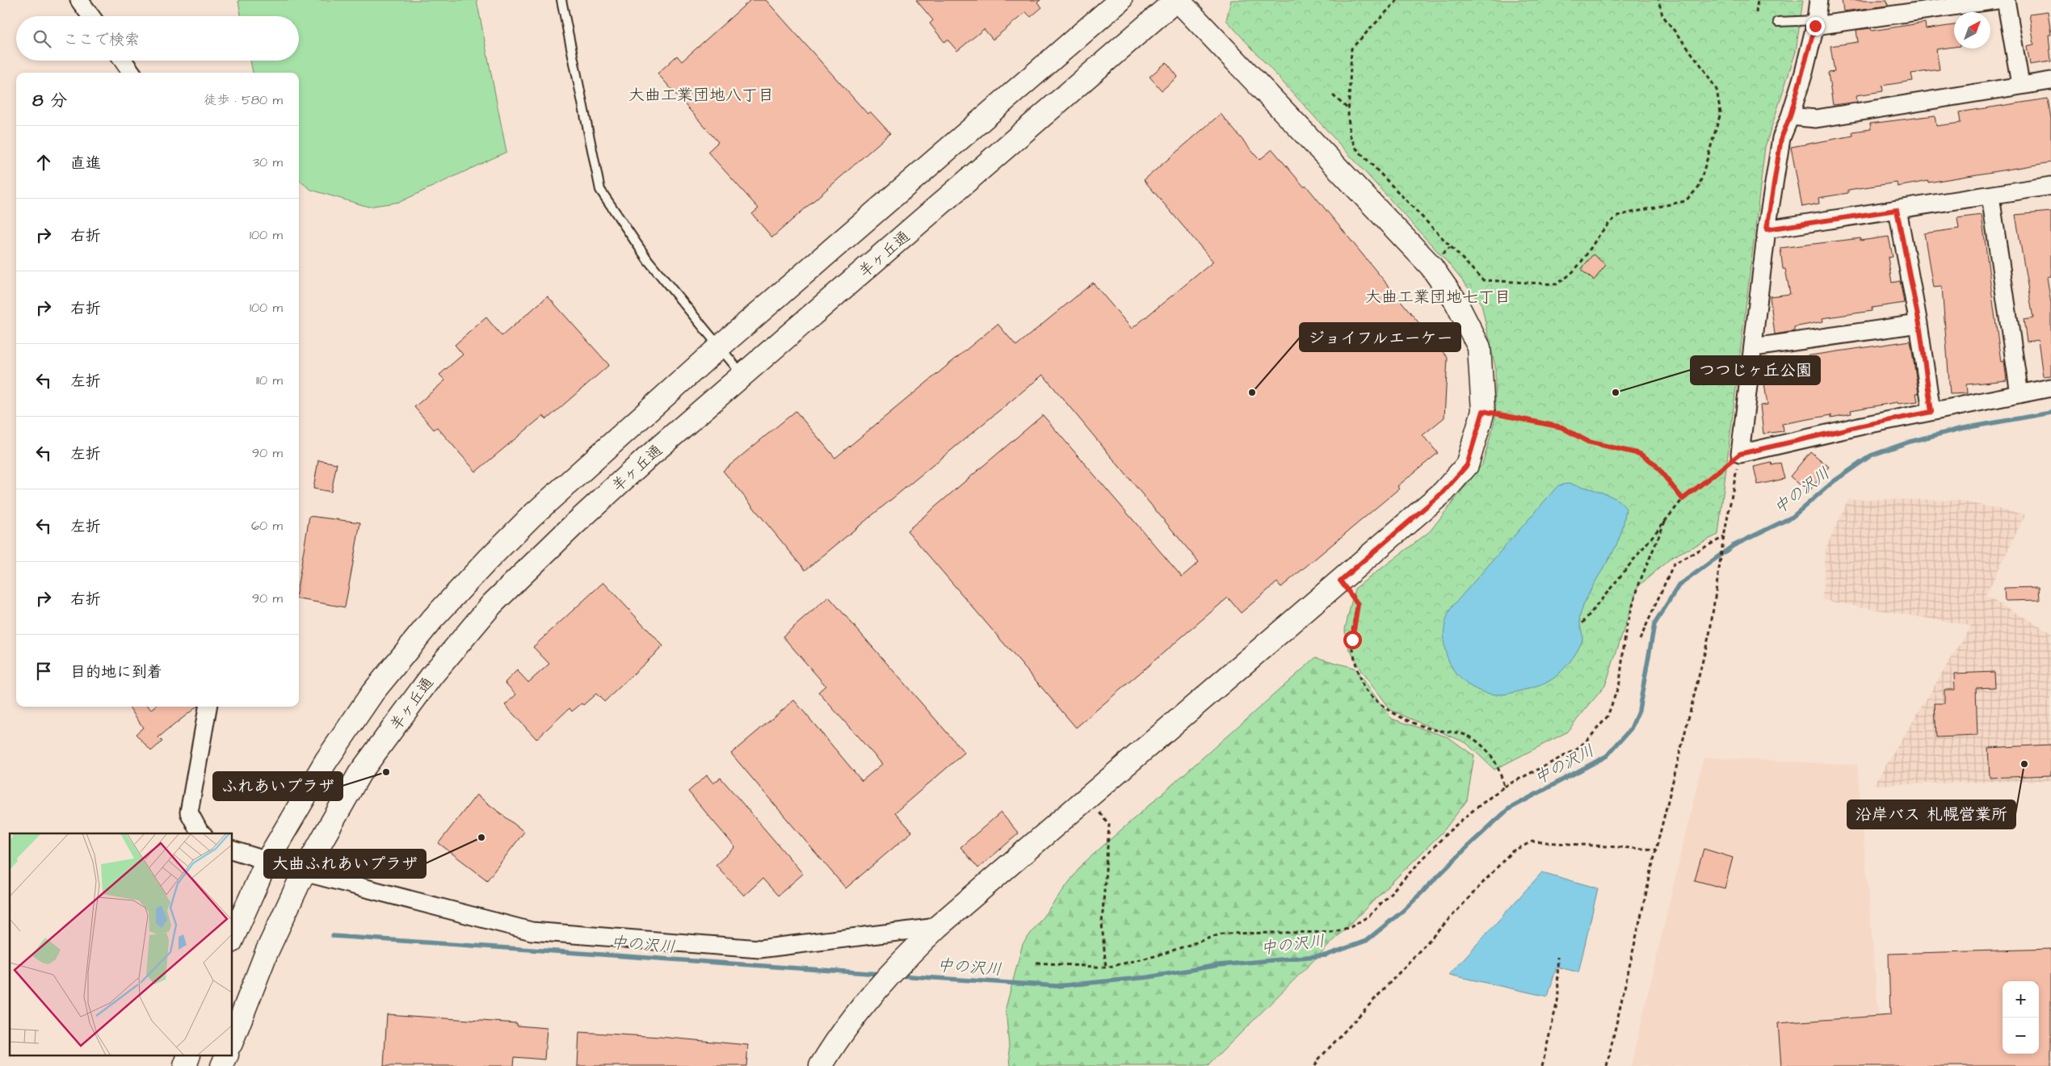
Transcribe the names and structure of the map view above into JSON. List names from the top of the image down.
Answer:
{
  "streets": {
    "main road": ["羊ヶ丘通"]
  },
  "districts": ["大曲工業団地八丁目", "大曲工業団地七丁目"],
  "water": ["中の沢川"],
  "places": [
    "ジョイフルエーケー",
    "つつじヶ丘公園",
    "沿岸バス 札幌営業所",
    "ふれあいプラザ",
    "大曲ふれあいプラザ"
  ],
  "north": "top right",
  "page": {
    "search": "ここで検索",
    "heading": ["8 分", "徒歩 · 580 m"],
    "list": [
      ["直進", "30 m"],
      ["右折", "100 m"],
      ["右折", "100 m"],
      ["左折", "110 m"],
      ["左折", "90 m"],
      ["左折", "60 m"],
      ["右折", "90 m"],
      "目的地に到着"
    ],
    "map_buttons": ["+", "−"]
  }
}
